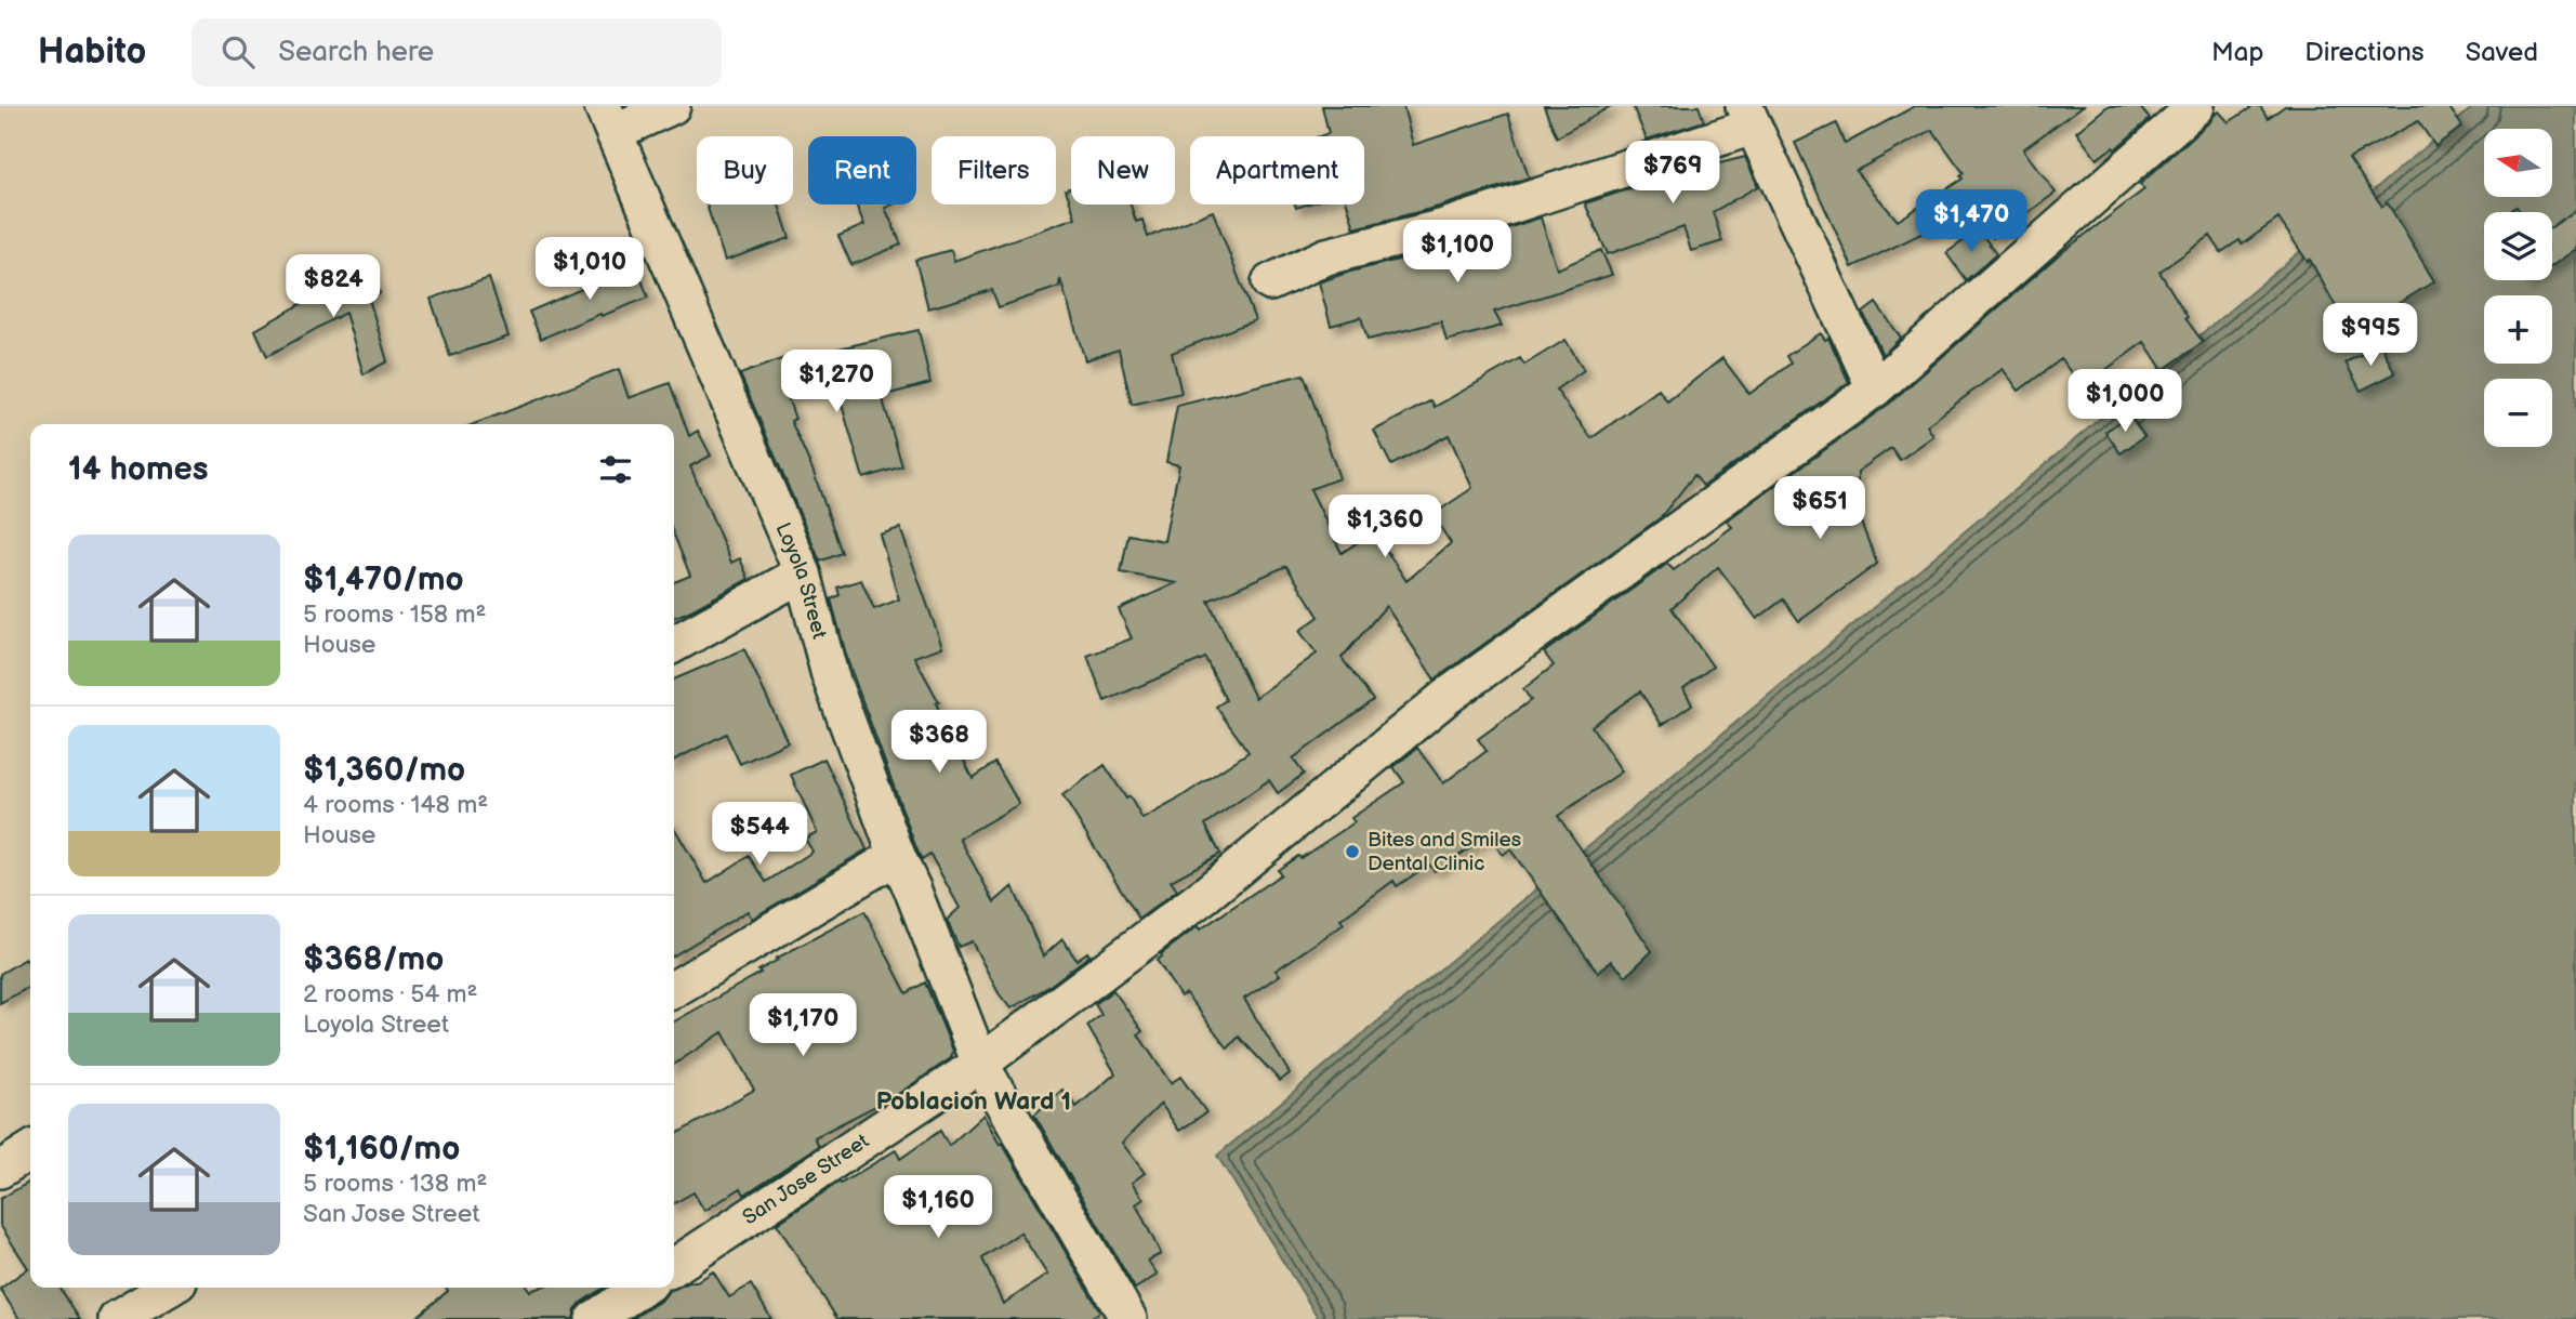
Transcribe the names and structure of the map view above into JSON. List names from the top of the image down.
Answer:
{
  "streets": {
    "street": ["Loyola Street", "San Jose Street"]
  },
  "crossings": [
    ["Loyola Street", "San Jose Street"]
  ],
  "districts": ["Poblacion Ward 1"],
  "places": ["Bites and Smiles Dental Clinic"],
  "north": "left",
  "page": {
    "header": "Habito",
    "search": "Search here",
    "nav": ["Map", "Directions", "Saved"],
    "map_buttons": ["+", "−"],
    "chip": [
      "Buy",
      "Rent",
      "Filters",
      "New",
      "Apartment"
    ],
    "price": [
      "$769",
      "$1,470",
      "$1,100",
      "$1,010",
      "$824",
      "$995",
      "$1,270",
      "$1,000",
      "$651",
      "$1,360",
      "$368",
      "$544",
      "$1,170",
      "$1,160"
    ],
    "heading": "14 homes",
    "list": [
      {
        "name": "$1,470/mo",
        "note": "5 rooms · 158 m² · House"
      },
      {
        "name": "$1,360/mo",
        "note": "4 rooms · 148 m² · House"
      },
      {
        "name": "$368/mo",
        "note": "2 rooms · 54 m² · Loyola Street"
      },
      {
        "name": "$1,160/mo",
        "note": "5 rooms · 138 m² · San Jose Street"
      }
    ]
  }
}
